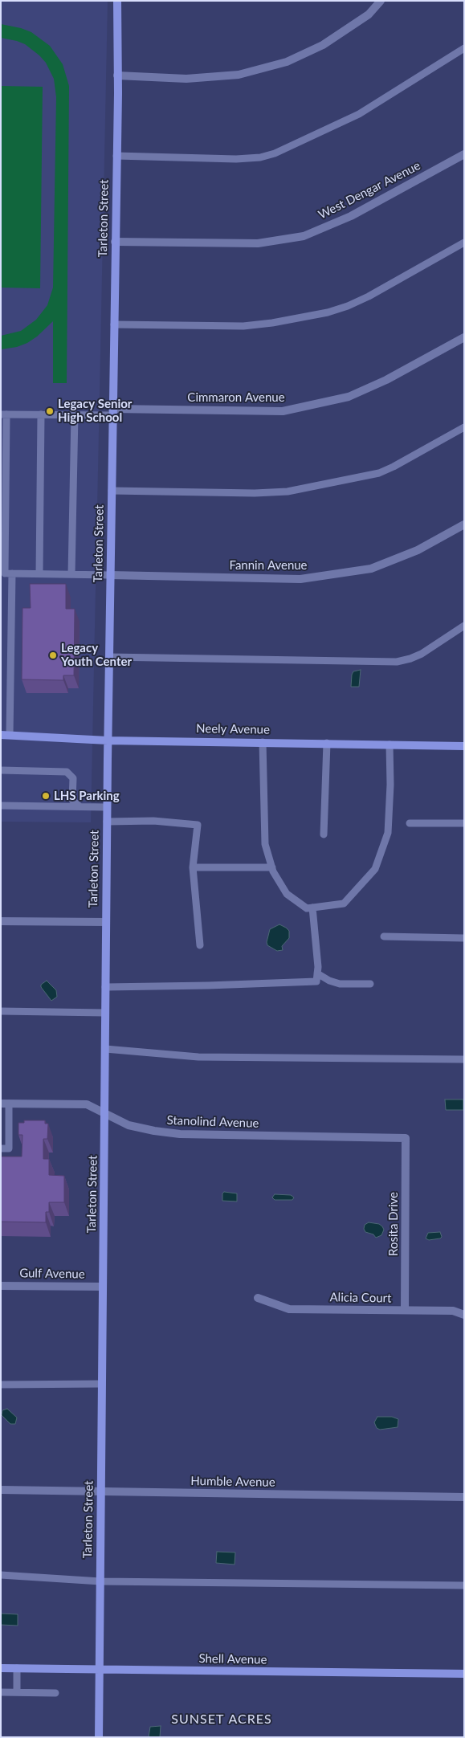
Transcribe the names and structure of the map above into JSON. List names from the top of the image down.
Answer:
{
  "streets": {
    "street": [
      "West Dengar Avenue",
      "Tarleton Street",
      "Cimmaron Avenue",
      "Fannin Avenue",
      "Neely Avenue",
      "Stanolind Avenue",
      "Rosita Drive",
      "Gulf Avenue",
      "Alicia Court",
      "Humble Avenue",
      "Shell Avenue"
    ]
  },
  "crossings": [
    ["West Dengar Avenue", "Tarleton Street"],
    ["Tarleton Street", "Cimmaron Avenue"],
    ["Tarleton Street", "Fannin Avenue"],
    ["Tarleton Street", "Neely Avenue"],
    ["Tarleton Street", "Stanolind Avenue"],
    ["Tarleton Street", "Gulf Avenue"],
    ["Tarleton Street", "Humble Avenue"],
    ["Tarleton Street", "Shell Avenue"],
    ["Stanolind Avenue", "Rosita Drive"],
    ["Rosita Drive", "Alicia Court"]
  ],
  "districts": ["SUNSET ACRES"],
  "places": ["Legacy Senior High School", "Legacy Youth Center", "LHS Parking"]
}
